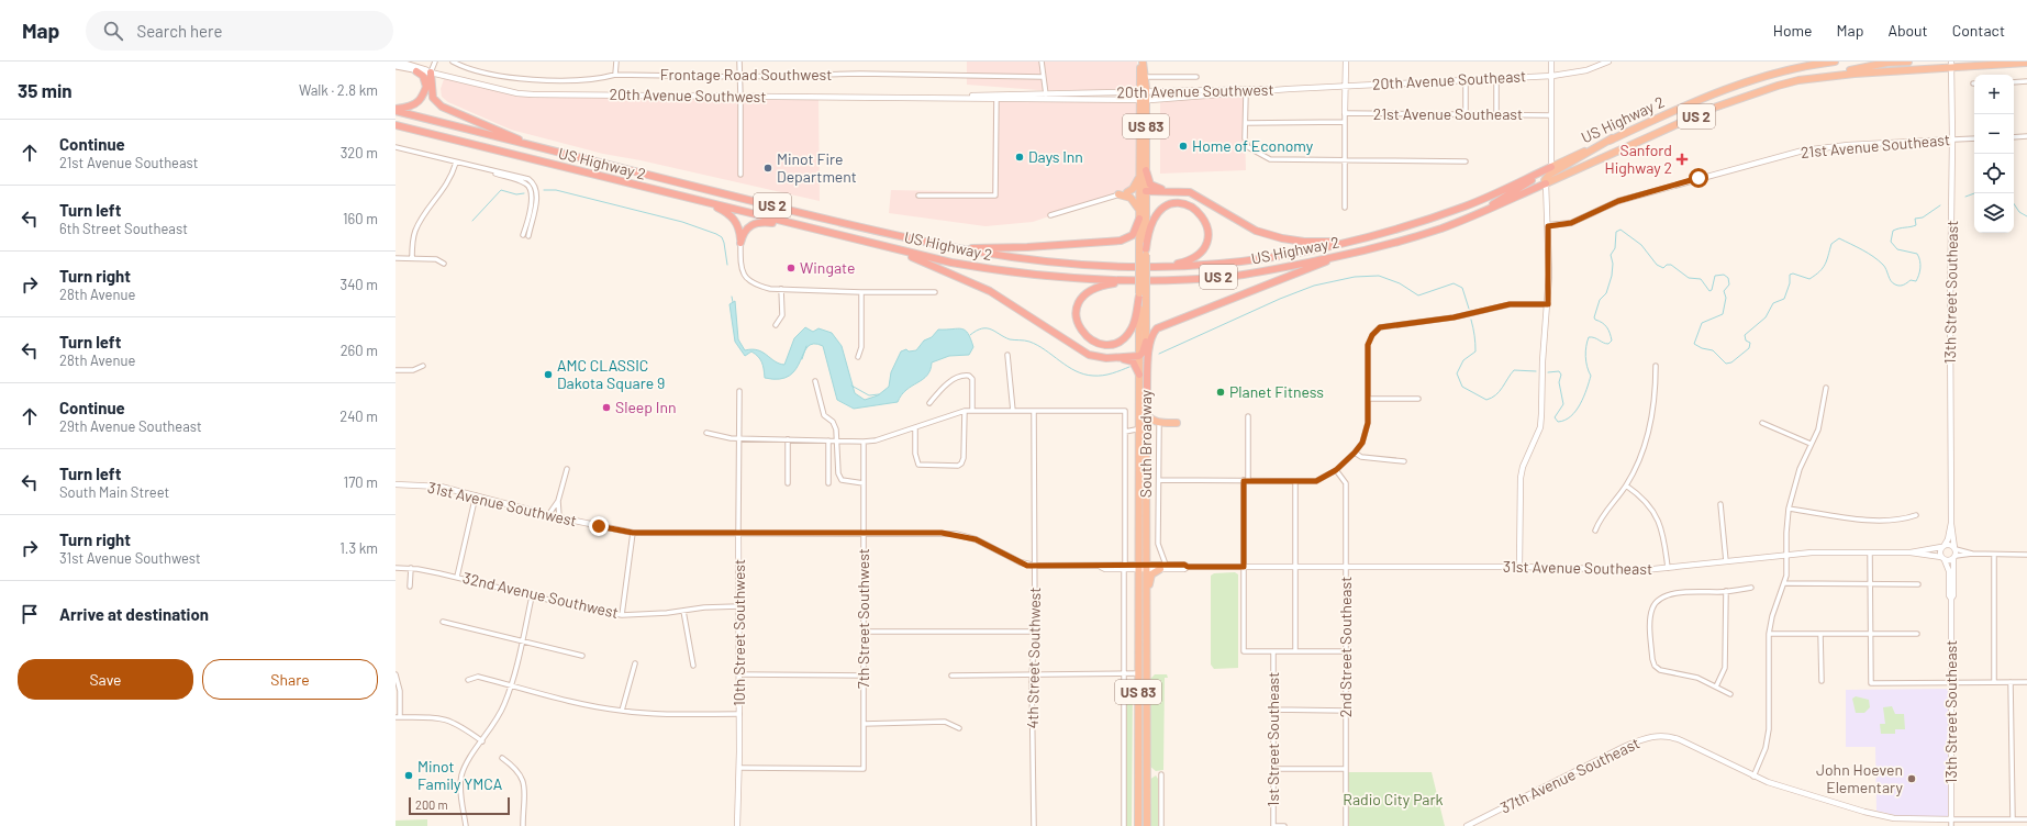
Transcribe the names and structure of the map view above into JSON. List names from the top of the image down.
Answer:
{
  "streets": {
    "highway": [
      "US 2",
      "US Highway 2",
      "US 83",
      "South Broadway"
    ],
    "main road": ["20th Avenue Southwest"],
    "street": [
      "Frontage Road Southwest",
      "20th Avenue Southeast",
      "21st Avenue Southeast",
      "13th Street Southeast",
      "31st Avenue Southwest",
      "31st Avenue Southeast",
      "32nd Avenue Southwest",
      "7th Street Southwest",
      "10th Street Southwest",
      "2nd Street Southeast",
      "4th Street Southwest",
      "1st Street Southeast",
      "37th Avenue Southeast"
    ]
  },
  "crossings": [
    ["20th Avenue Southeast", "20th Avenue Southwest"],
    ["20th Avenue Southwest", "South Broadway"],
    ["21st Avenue Southeast", "13th Street Southeast"],
    ["US Highway 2", "13th Street Southeast"],
    ["13th Street Southeast", "31st Avenue Southeast"],
    ["13th Street Southeast", "37th Avenue Southeast"],
    ["South Broadway", "31st Avenue Southwest"],
    ["31st Avenue Southwest", "31st Avenue Southeast"],
    ["31st Avenue Southwest", "7th Street Southwest"],
    ["31st Avenue Southwest", "10th Street Southwest"],
    ["31st Avenue Southwest", "4th Street Southwest"],
    ["31st Avenue Southeast", "2nd Street Southeast"],
    ["32nd Avenue Southwest", "10th Street Southwest"],
    ["7th Street Southwest", "10th Street Southwest"]
  ],
  "parks": ["Radio City Park"],
  "places": {
    "other": [
      "Home of Economy",
      "Days Inn",
      "Minot Fire Department",
      "Wingate",
      "AMC CLASSIC Dakota Square 9",
      "Planet Fitness",
      "Sleep Inn",
      "Minot Family YMCA",
      "John Hoeven Elementary"
    ],
    "health": ["Sanford Highway 2"]
  },
  "scale_bar": "200 m",
  "page": {
    "header": "Map",
    "search": "Search here",
    "nav": [
      "Home",
      "Map",
      "About",
      "Contact"
    ],
    "heading": ["35 min", "Walk · 2.8 km"],
    "map_buttons": ["+", "−"],
    "list": [
      ["Continue", "21st Avenue Southeast", "320 m"],
      ["Turn left", "6th Street Southeast", "160 m"],
      ["Turn right", "28th Avenue", "340 m"],
      ["Turn left", "28th Avenue", "260 m"],
      ["Continue", "29th Avenue Southeast", "240 m"],
      ["Turn left", "South Main Street", "170 m"],
      ["Turn right", "31st Avenue Southwest", "1.3 km"],
      "Arrive at destination"
    ],
    "buttons": ["Save", "Share"],
    "scale": "200 m"
  }
}
